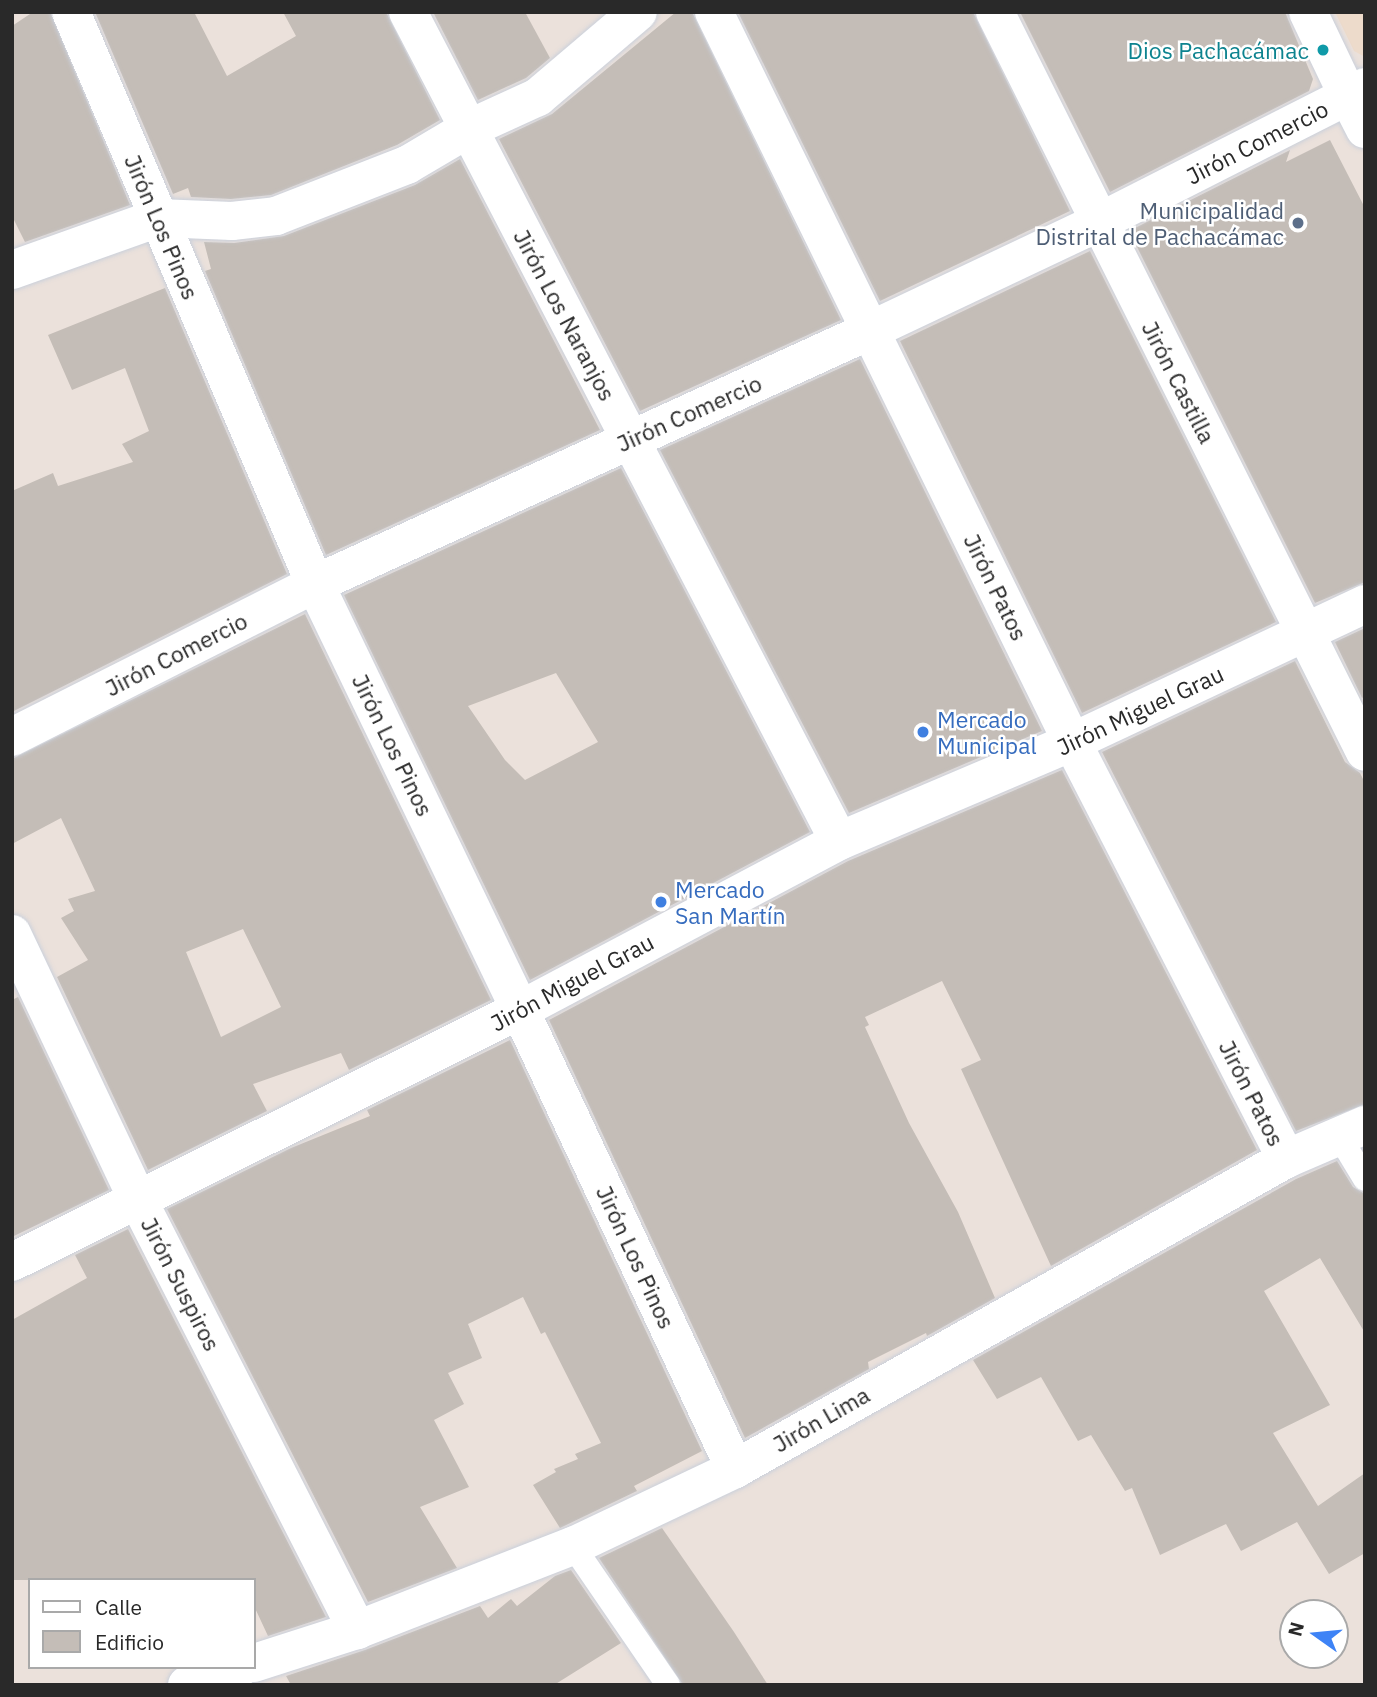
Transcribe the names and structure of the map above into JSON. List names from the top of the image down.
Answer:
{
  "streets": {
    "street": [
      "Jirón Comercio",
      "Jirón Los Pinos",
      "Jirón Los Naranjos",
      "Jirón Castilla",
      "Jirón Patos",
      "Jirón Miguel Grau",
      "Jirón Suspiros",
      "Jirón Lima"
    ]
  },
  "crossings": [
    ["Jirón Comercio", "Jirón Los Pinos"],
    ["Jirón Comercio", "Jirón Los Naranjos"],
    ["Jirón Comercio", "Jirón Castilla"],
    ["Jirón Comercio", "Jirón Patos"],
    ["Jirón Los Pinos", "Jirón Miguel Grau"],
    ["Jirón Los Pinos", "Jirón Lima"],
    ["Jirón Los Naranjos", "Jirón Miguel Grau"],
    ["Jirón Castilla", "Jirón Miguel Grau"],
    ["Jirón Patos", "Jirón Miguel Grau"],
    ["Jirón Patos", "Jirón Lima"],
    ["Jirón Miguel Grau", "Jirón Suspiros"],
    ["Jirón Suspiros", "Jirón Lima"]
  ],
  "places": [
    "Dios Pachacámac",
    "Municipalidad Distrital de Pachacámac",
    "Mercado Municipal",
    "Mercado San Martín"
  ],
  "legend": ["Calle", "Edificio"],
  "north": "left"
}
